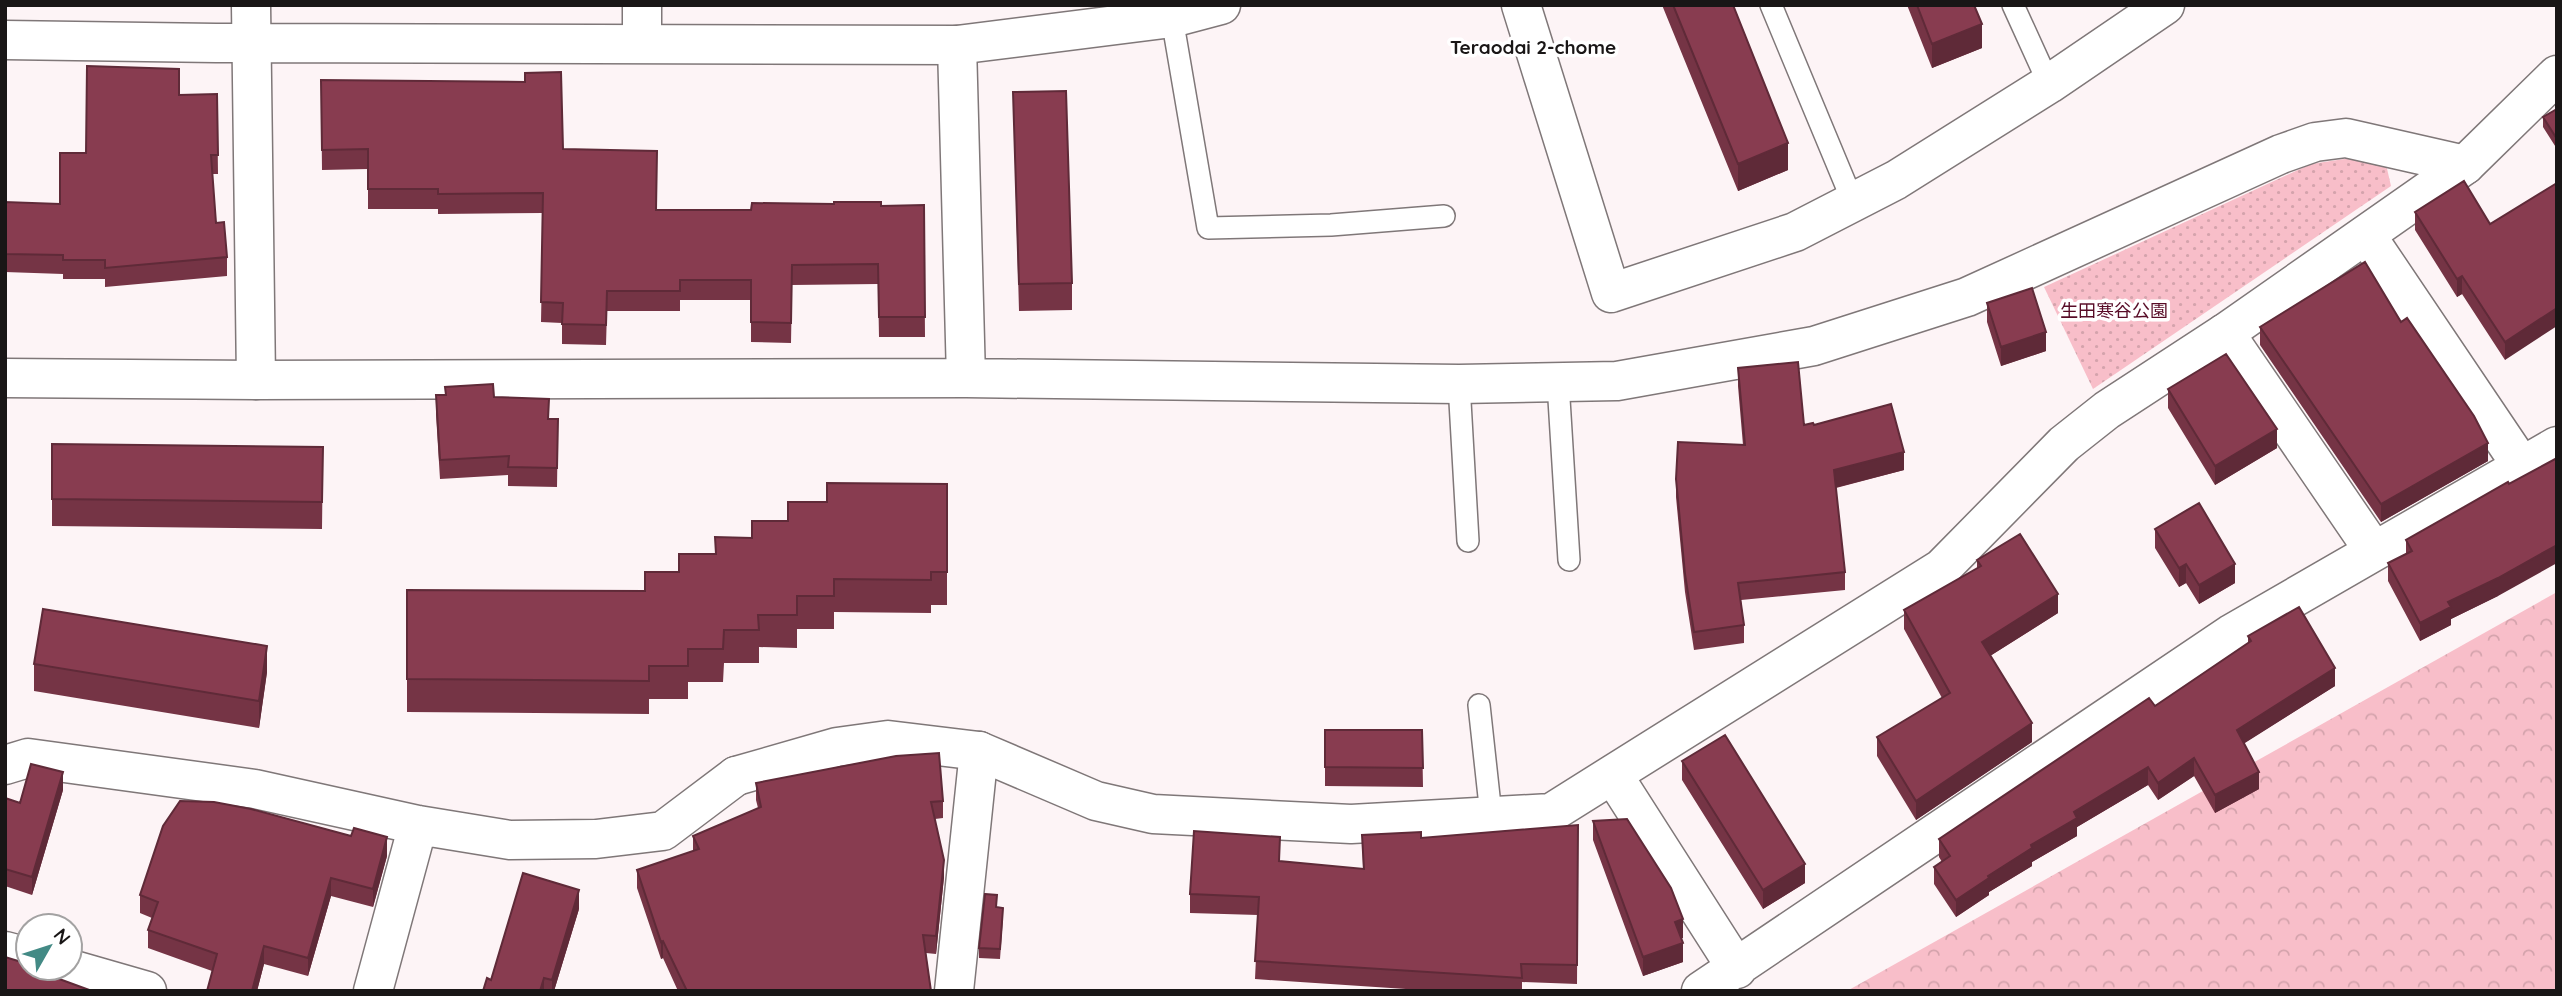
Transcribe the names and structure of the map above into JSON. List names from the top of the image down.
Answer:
{
  "districts": ["Teraodai 2-chome"],
  "parks": ["生田寒谷公園"],
  "north": "top right"
}
